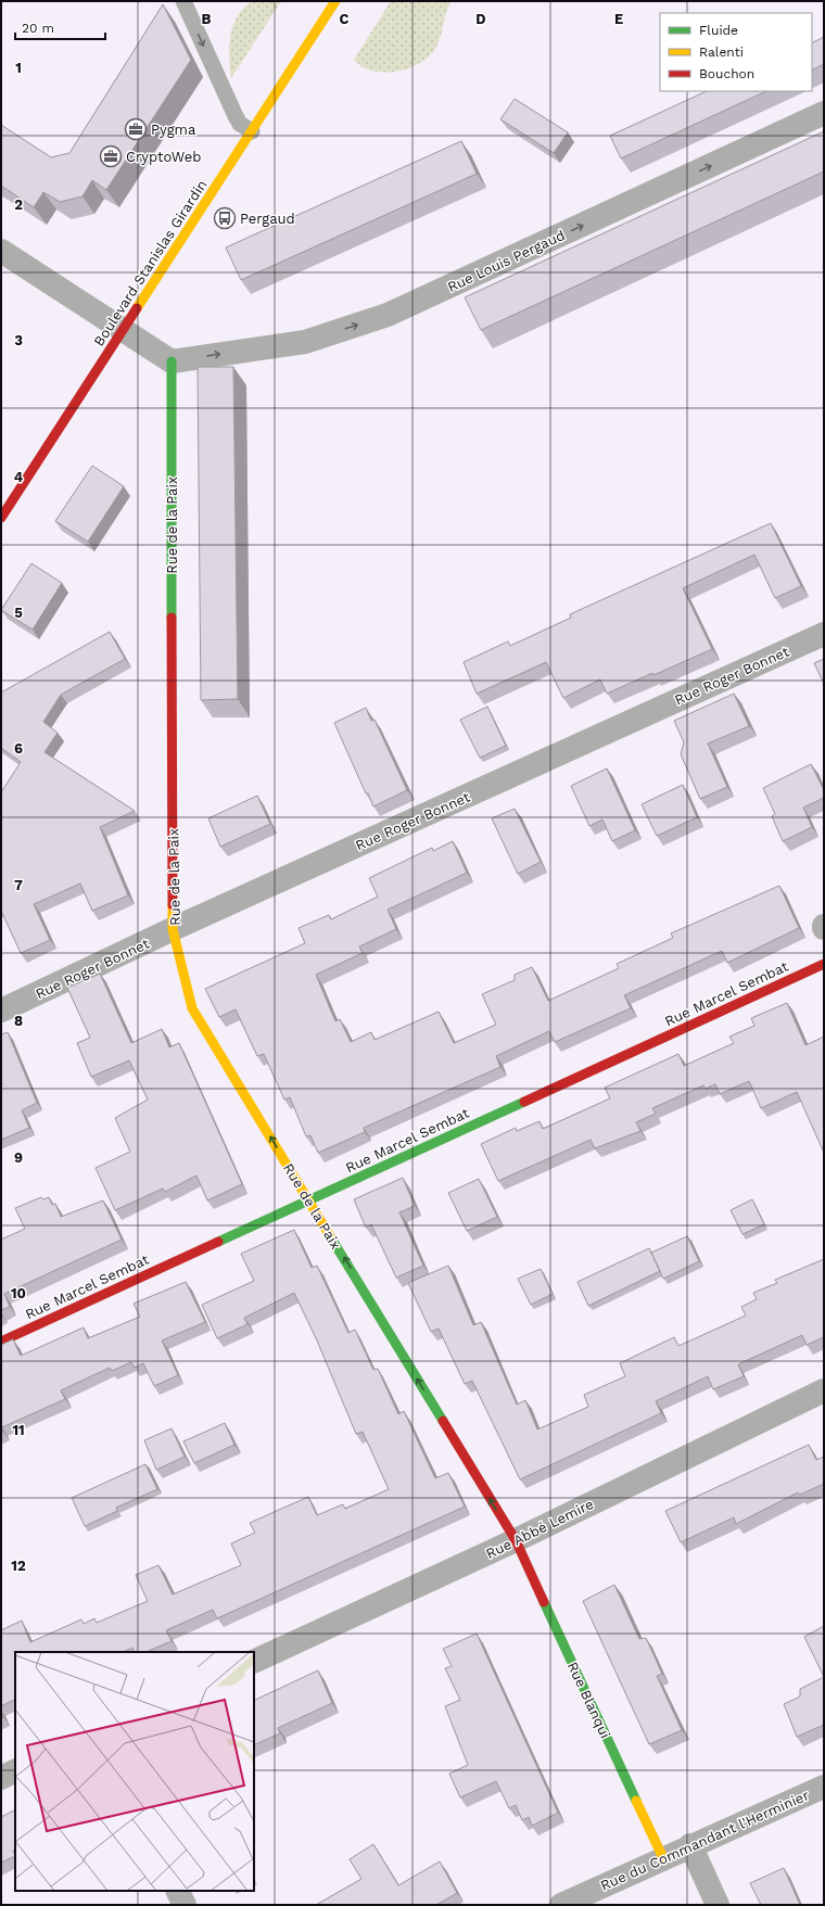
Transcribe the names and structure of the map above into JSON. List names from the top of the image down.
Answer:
{
  "streets": {
    "street": [
      "Rue Louis Pergaud",
      "Boulevard Stanislas Girardin",
      "Rue de la Paix",
      "Rue Roger Bonnet",
      "Rue Marcel Sembat",
      "Rue Abbé Lemire",
      "Rue Blanqui",
      "Rue du Commandant l'Herminier"
    ]
  },
  "crossings": [
    ["Rue Louis Pergaud", "Rue de la Paix"],
    ["Rue de la Paix", "Rue Roger Bonnet"],
    ["Rue de la Paix", "Rue Marcel Sembat"],
    ["Rue de la Paix", "Rue Abbé Lemire"],
    ["Rue de la Paix", "Rue Blanqui"],
    ["Rue Abbé Lemire", "Rue Blanqui"],
    ["Rue Blanqui", "Rue du Commandant l'Herminier"]
  ],
  "one_way": ["Rue Louis Pergaud", "Rue de la Paix"],
  "places": {
    "office": ["Pygma", "CryptoWeb"],
    "bus stop": ["Pergaud"]
  },
  "legend": ["Fluide", "Ralenti", "Bouchon"],
  "scale_bar": "20 m",
  "grid": {
    "columns": [
      "B",
      "C",
      "D",
      "E"
    ],
    "rows": [
      "1",
      "2",
      "3",
      "4",
      "5",
      "6",
      "7",
      "8",
      "9",
      "10",
      "11",
      "12"
    ]
  }
}
